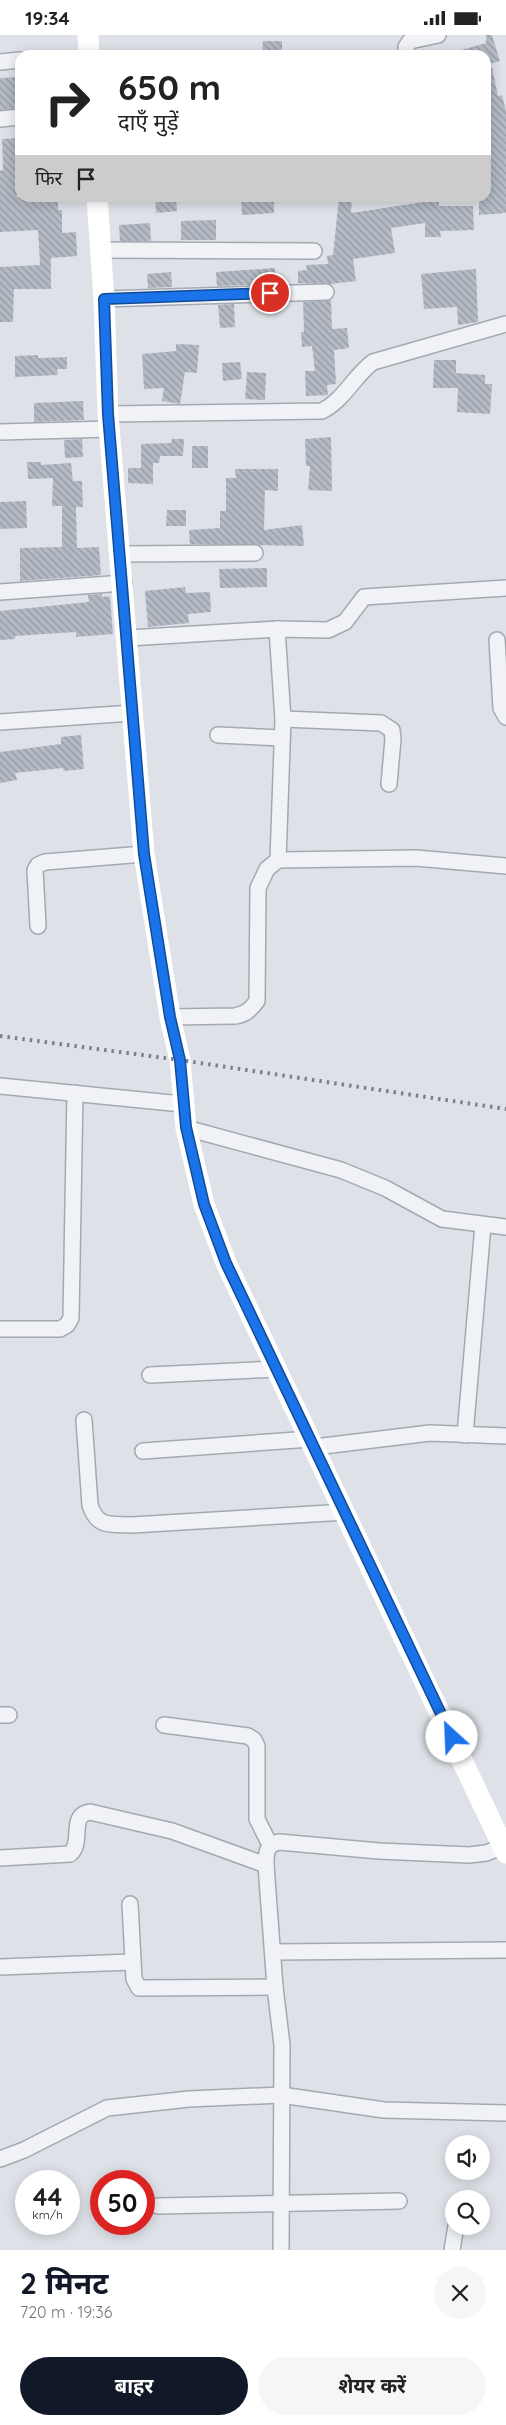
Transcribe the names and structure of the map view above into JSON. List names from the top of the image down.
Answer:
{
  "page": {
    "status": "19:34",
    "turn": ["650 m", "दाएँ मुड़ें"],
    "then": "फिर",
    "speed": "44 km/h",
    "limit": "50",
    "heading": ["2 मिनट", "720 m · 19:36"],
    "buttons": ["बाहर", "शेयर करें"]
  }
}
